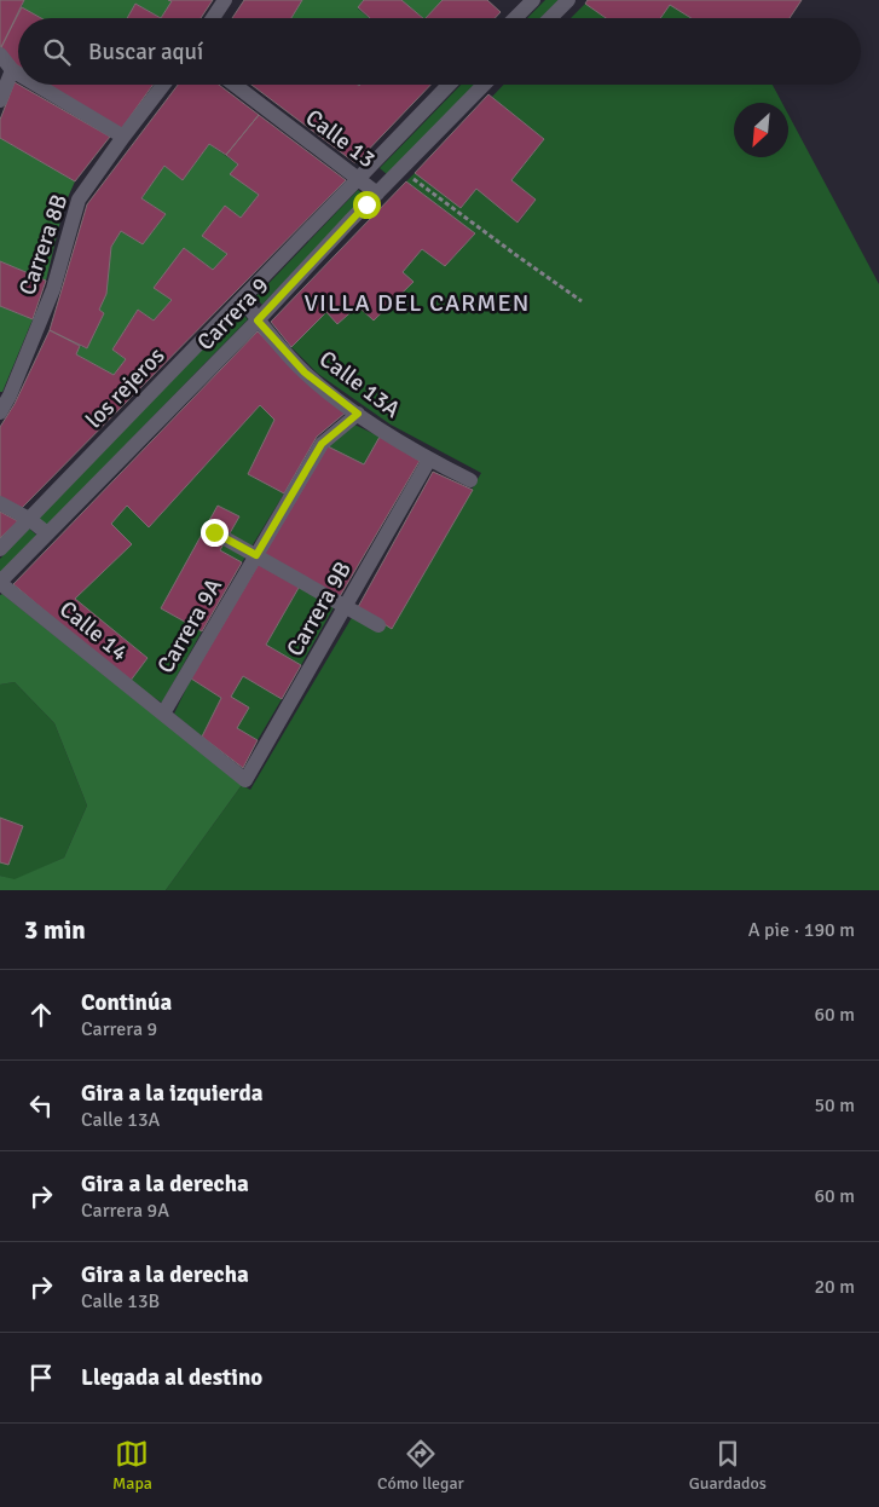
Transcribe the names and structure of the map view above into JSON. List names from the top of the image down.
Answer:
{
  "streets": {
    "street": [
      "Calle 13",
      "Carrera 8B",
      "Carrera 9",
      "Calle 13A",
      "los rejeros",
      "Carrera 9B",
      "Carrera 9A",
      "Calle 14"
    ]
  },
  "crossings": [
    ["Calle 13", "Carrera 9"],
    ["Calle 13", "los rejeros"],
    ["Carrera 9", "Calle 13A"],
    ["Carrera 9", "Calle 14"],
    ["Calle 13A", "los rejeros"],
    ["Calle 13A", "Carrera 9B"],
    ["Calle 13A", "Carrera 9A"],
    ["Carrera 9B", "Calle 14"],
    ["Carrera 9A", "Calle 14"]
  ],
  "districts": ["VILLA DEL CARMEN"],
  "north": "bottom left",
  "page": {
    "search": "Buscar aquí",
    "heading": ["3 min", "A pie · 190 m"],
    "list": [
      ["Continúa", "Carrera 9", "60 m"],
      ["Gira a la izquierda", "Calle 13A", "50 m"],
      ["Gira a la derecha", "Carrera 9A", "60 m"],
      ["Gira a la derecha", "Calle 13B", "20 m"],
      "Llegada al destino"
    ],
    "nav": ["Mapa", "Cómo llegar", "Guardados"]
  }
}
